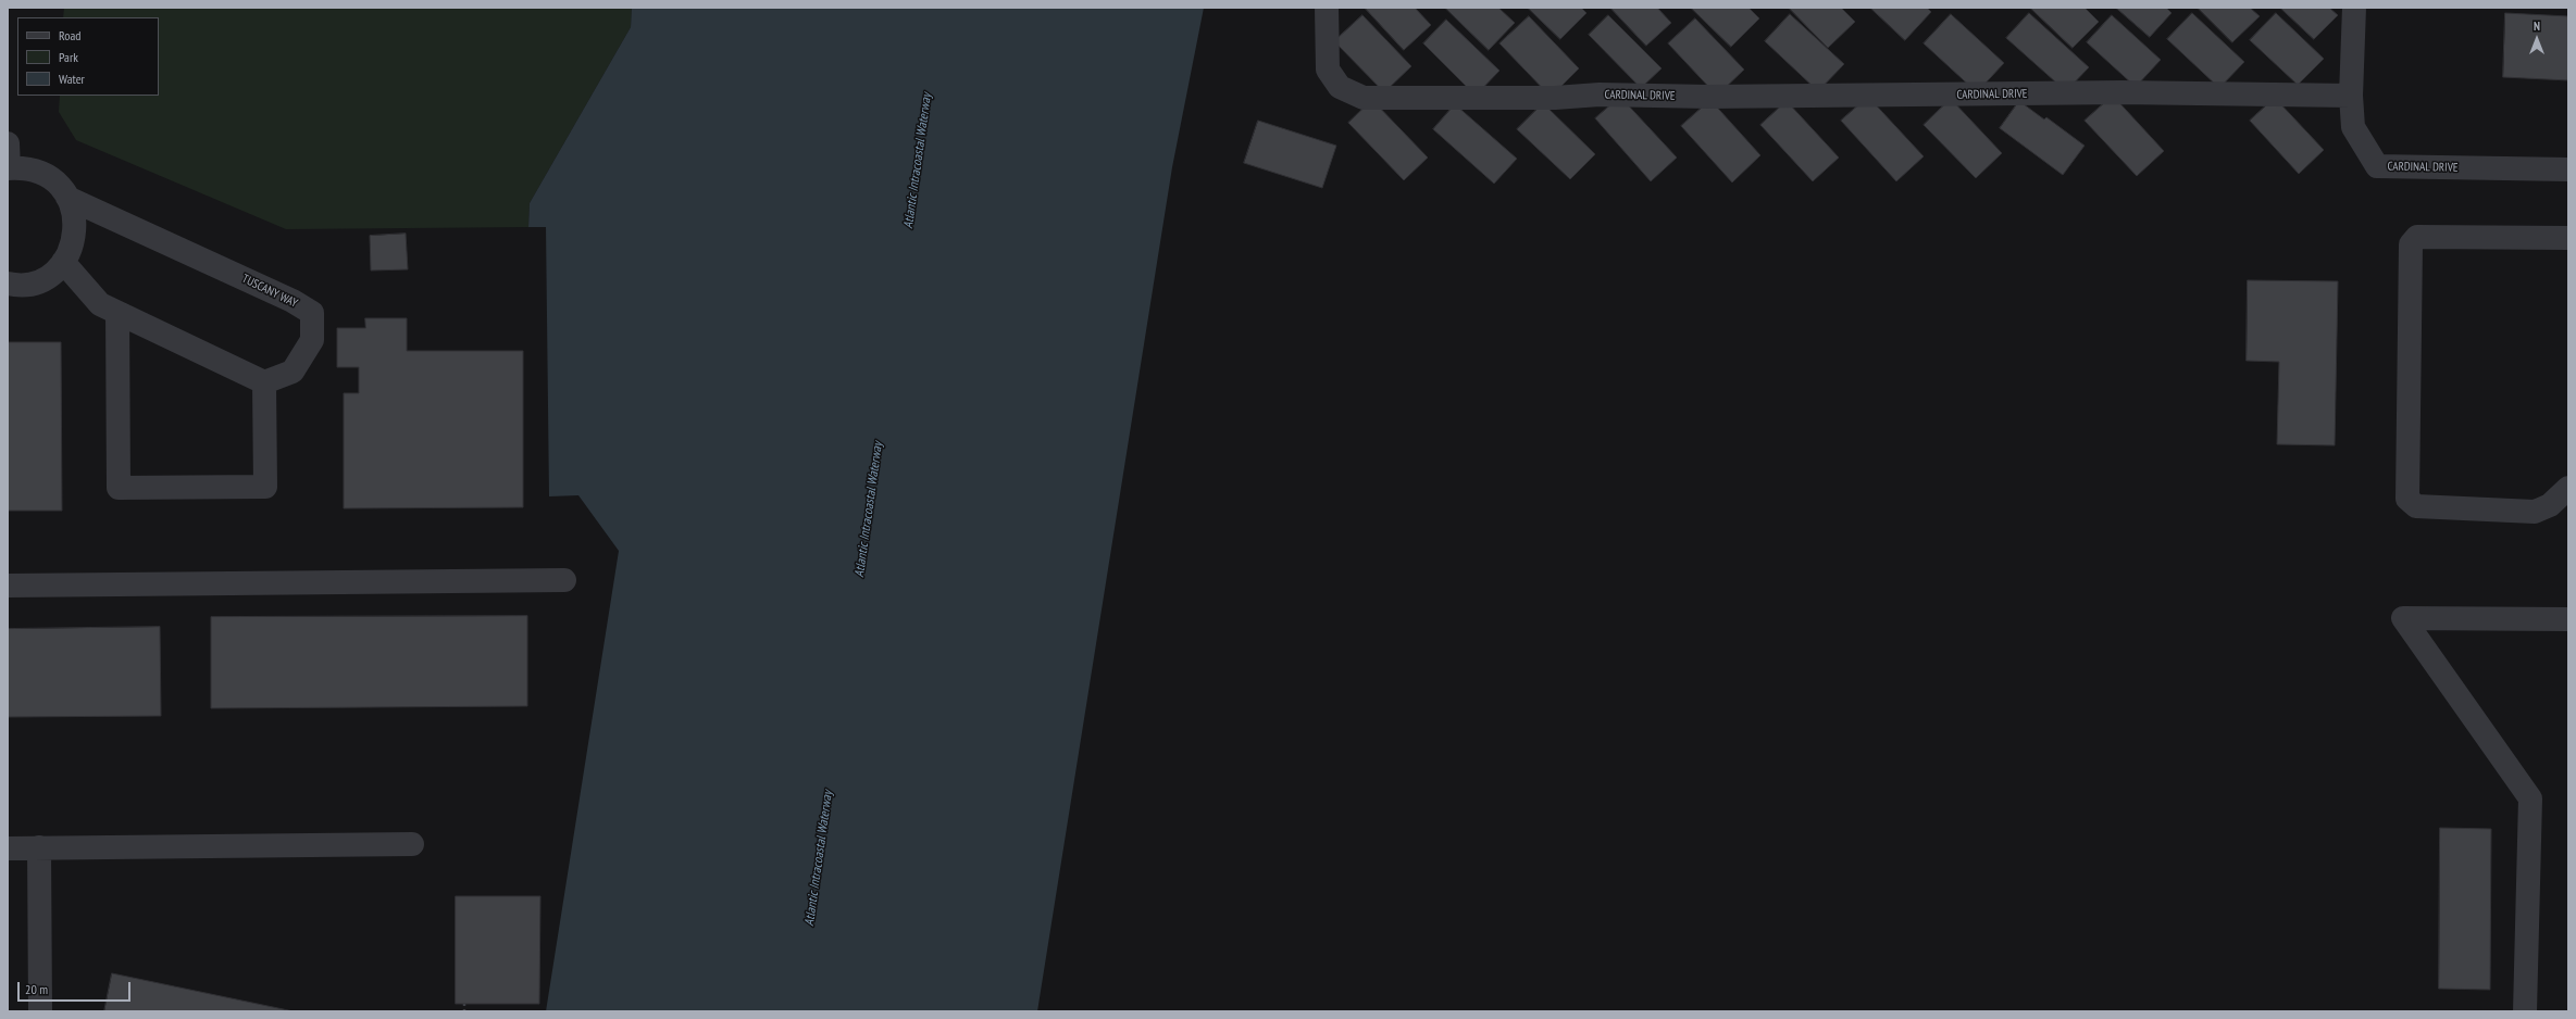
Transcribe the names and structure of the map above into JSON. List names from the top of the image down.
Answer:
{
  "streets": {
    "street": ["CARDINAL DRIVE", "TUSCANY WAY"]
  },
  "water": ["Atlantic Intracoastal Waterway"],
  "legend": ["Road", "Park", "Water"],
  "scale_bar": "20 m",
  "north": "top"
}
